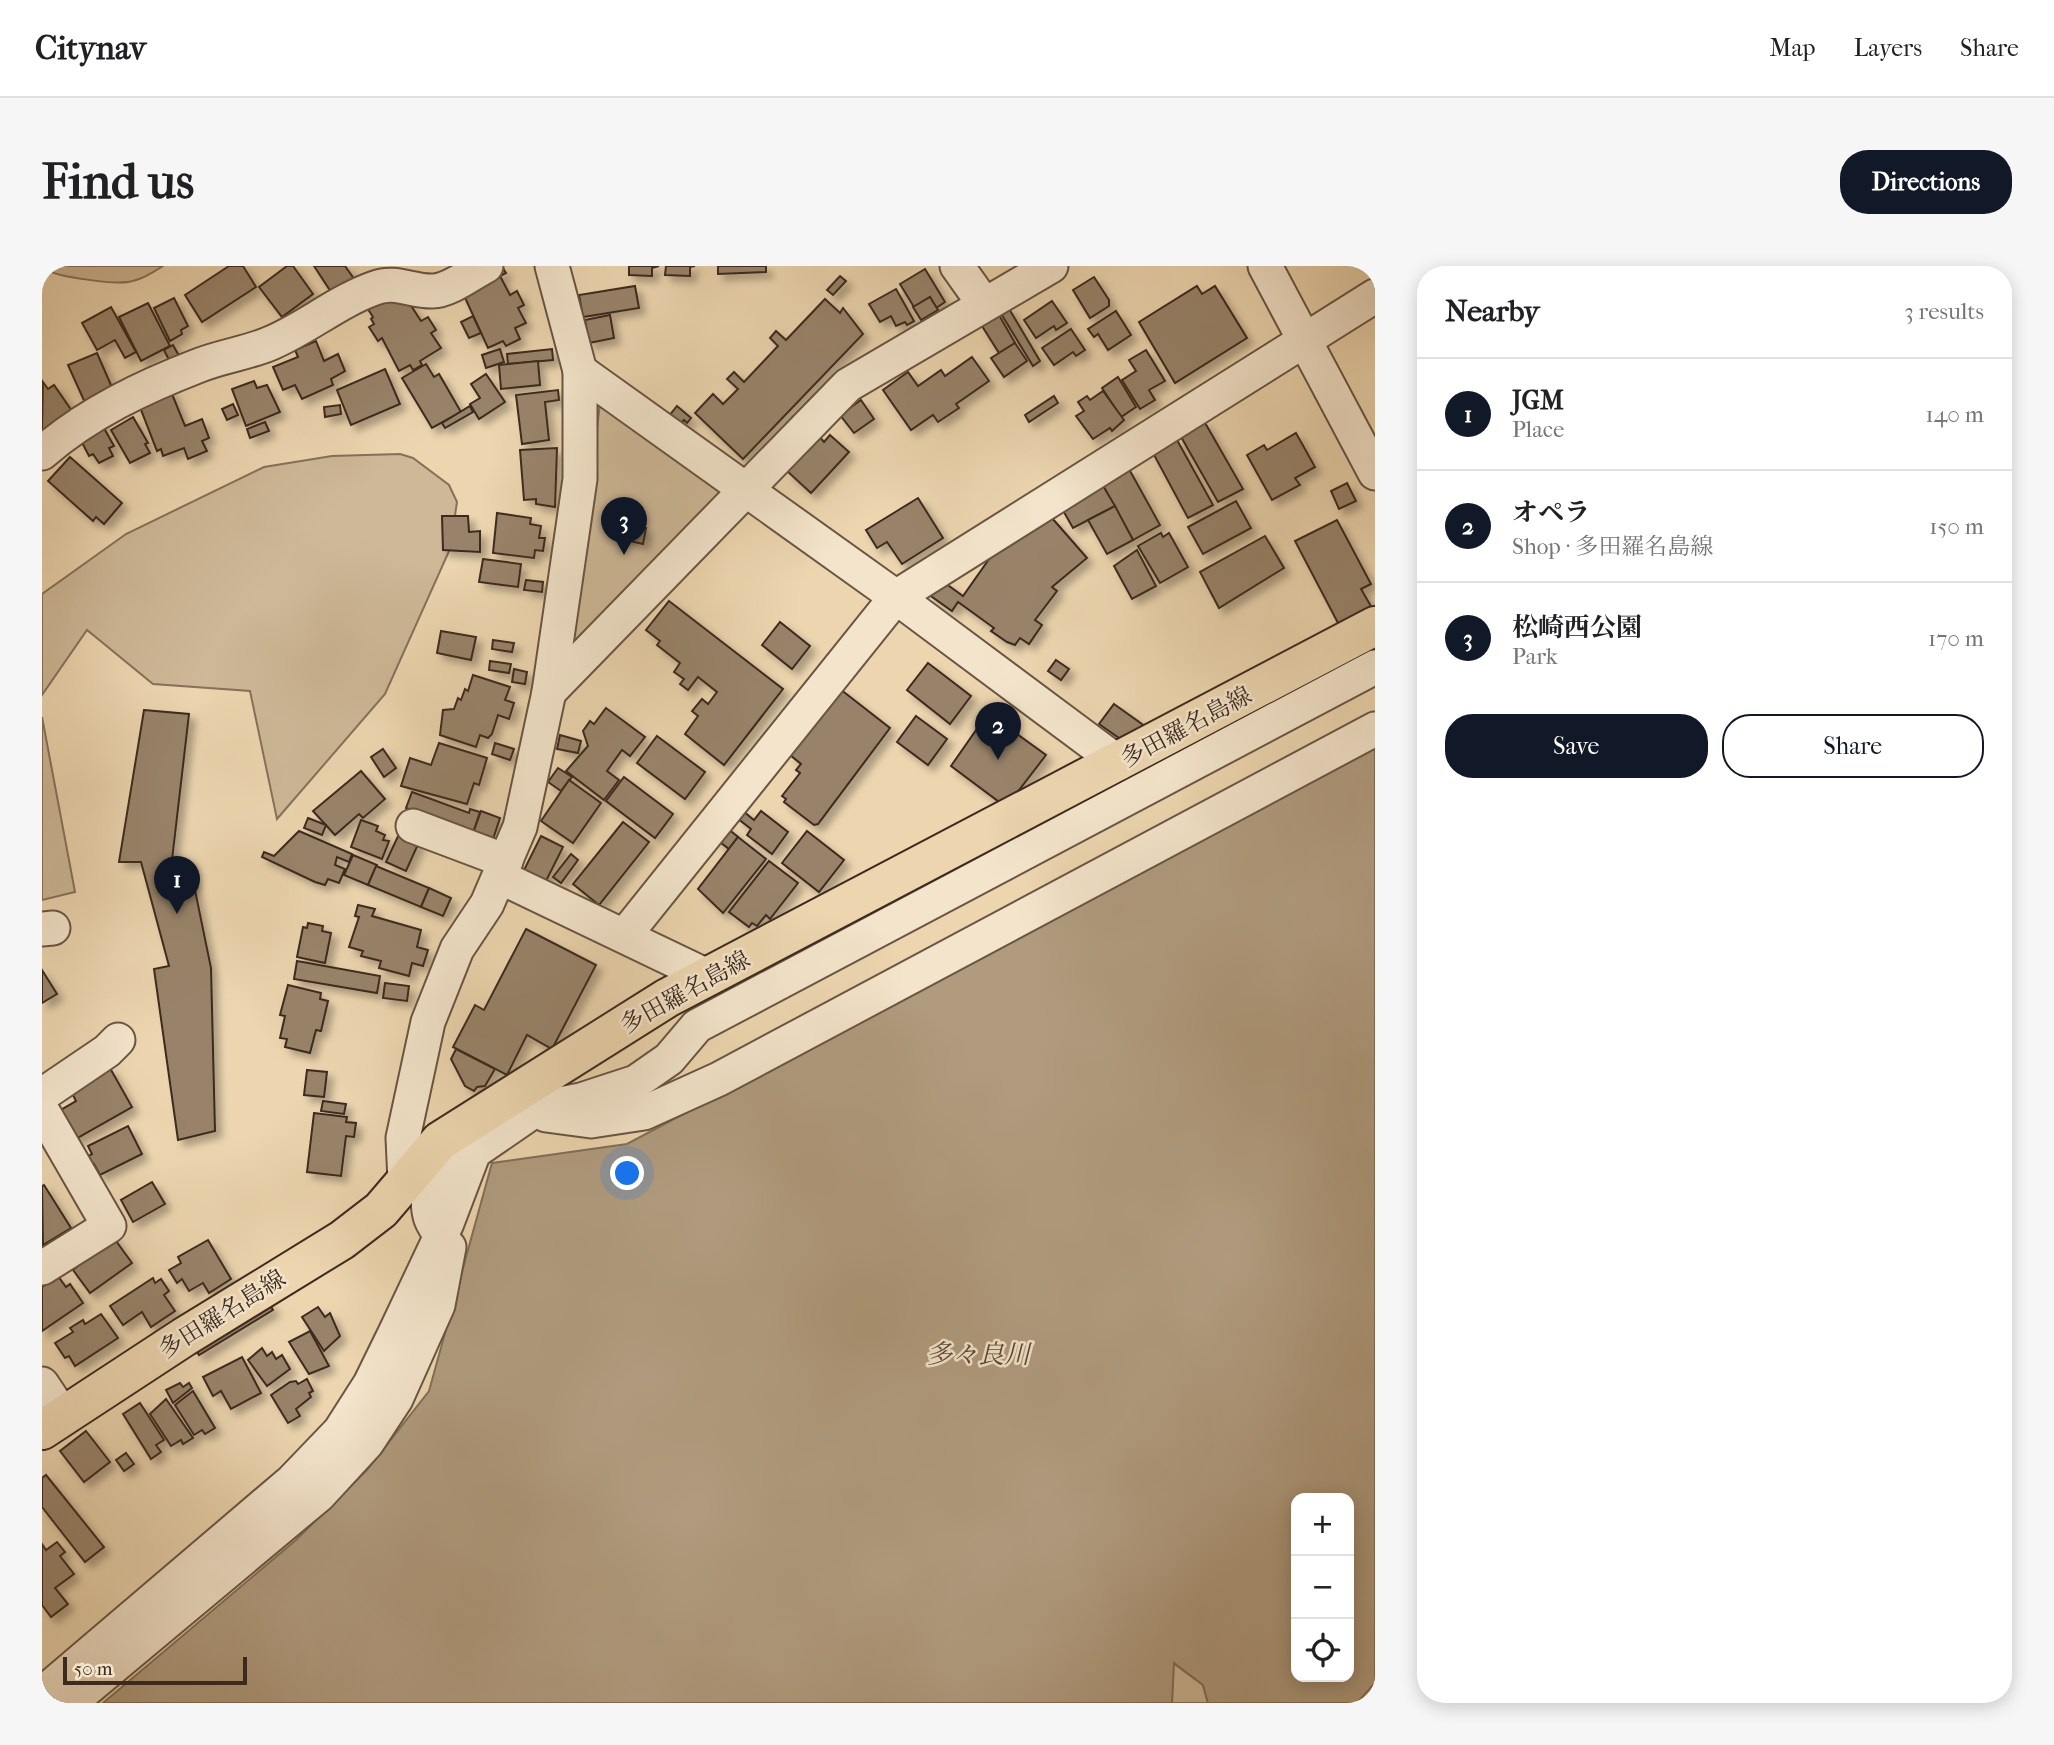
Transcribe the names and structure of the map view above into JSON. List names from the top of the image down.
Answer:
{
  "streets": {
    "main road": ["多田羅名島線"]
  },
  "water": ["多々良川"],
  "scale_bar": "50 m",
  "page": {
    "header": "Citynav",
    "nav": ["Map", "Layers", "Share"],
    "buttons": [
      "Directions",
      ["Save", "Share"]
    ],
    "title": "Find us",
    "heading": ["Nearby", "3 results"],
    "list": [
      {
        "mark": "1",
        "name": "JGM",
        "note": "Place",
        "value": "140 m"
      },
      {
        "mark": "2",
        "name": "オペラ",
        "note": "Shop · 多田羅名島線",
        "value": "150 m"
      },
      {
        "mark": "3",
        "name": "松崎西公園",
        "note": "Park",
        "value": "170 m"
      }
    ],
    "pins": ["3", "2", "1"],
    "map_buttons": ["+", "−"],
    "scale": "50 m"
  }
}
